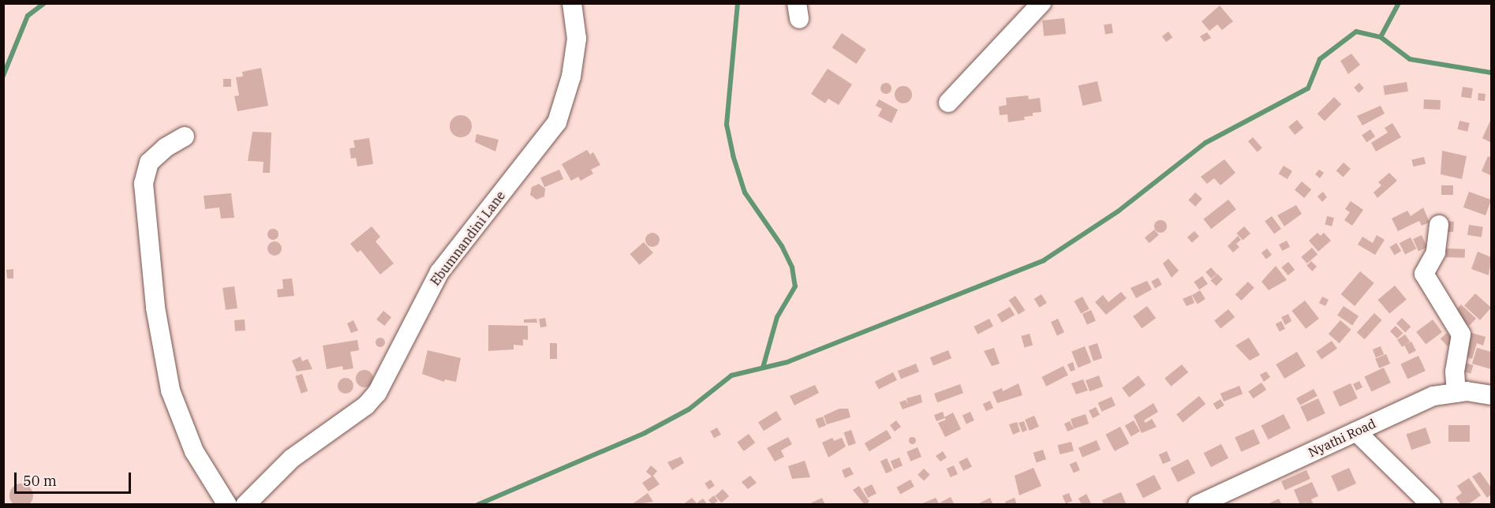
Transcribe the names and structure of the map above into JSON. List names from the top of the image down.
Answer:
{
  "streets": {
    "street": ["Ebumnandini Lane", "Nyathi Road"]
  },
  "scale_bar": "50 m"
}
